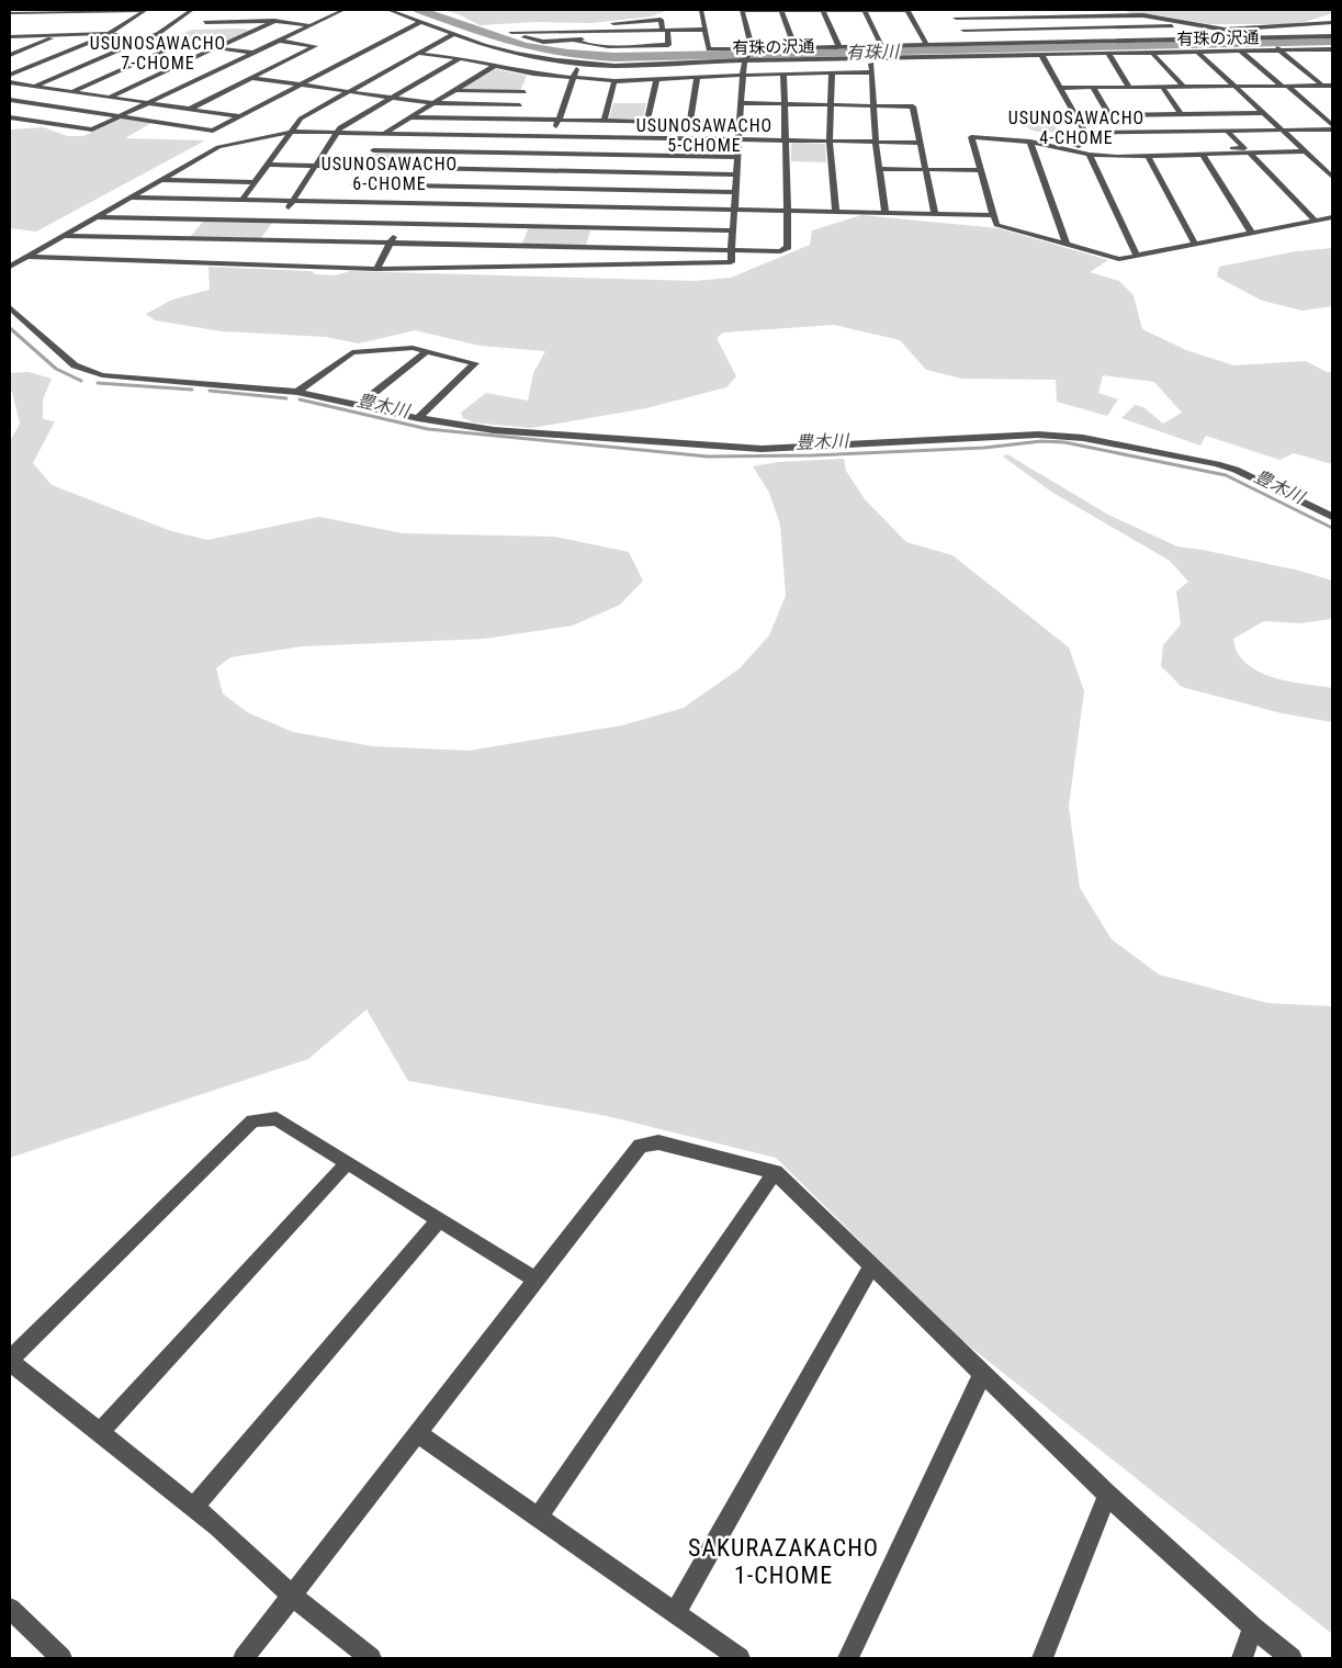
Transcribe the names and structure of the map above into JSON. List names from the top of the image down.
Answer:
{
  "streets": {
    "street": ["有珠の沢通"]
  },
  "districts": [
    "USUNOSAWACHO 7-CHOME",
    "USUNOSAWACHO 4-CHOME",
    "USUNOSAWACHO 5-CHOME",
    "USUNOSAWACHO 6-CHOME",
    "SAKURAZAKACHO 1-CHOME"
  ],
  "water": ["有珠川", "豊木川"]
}
